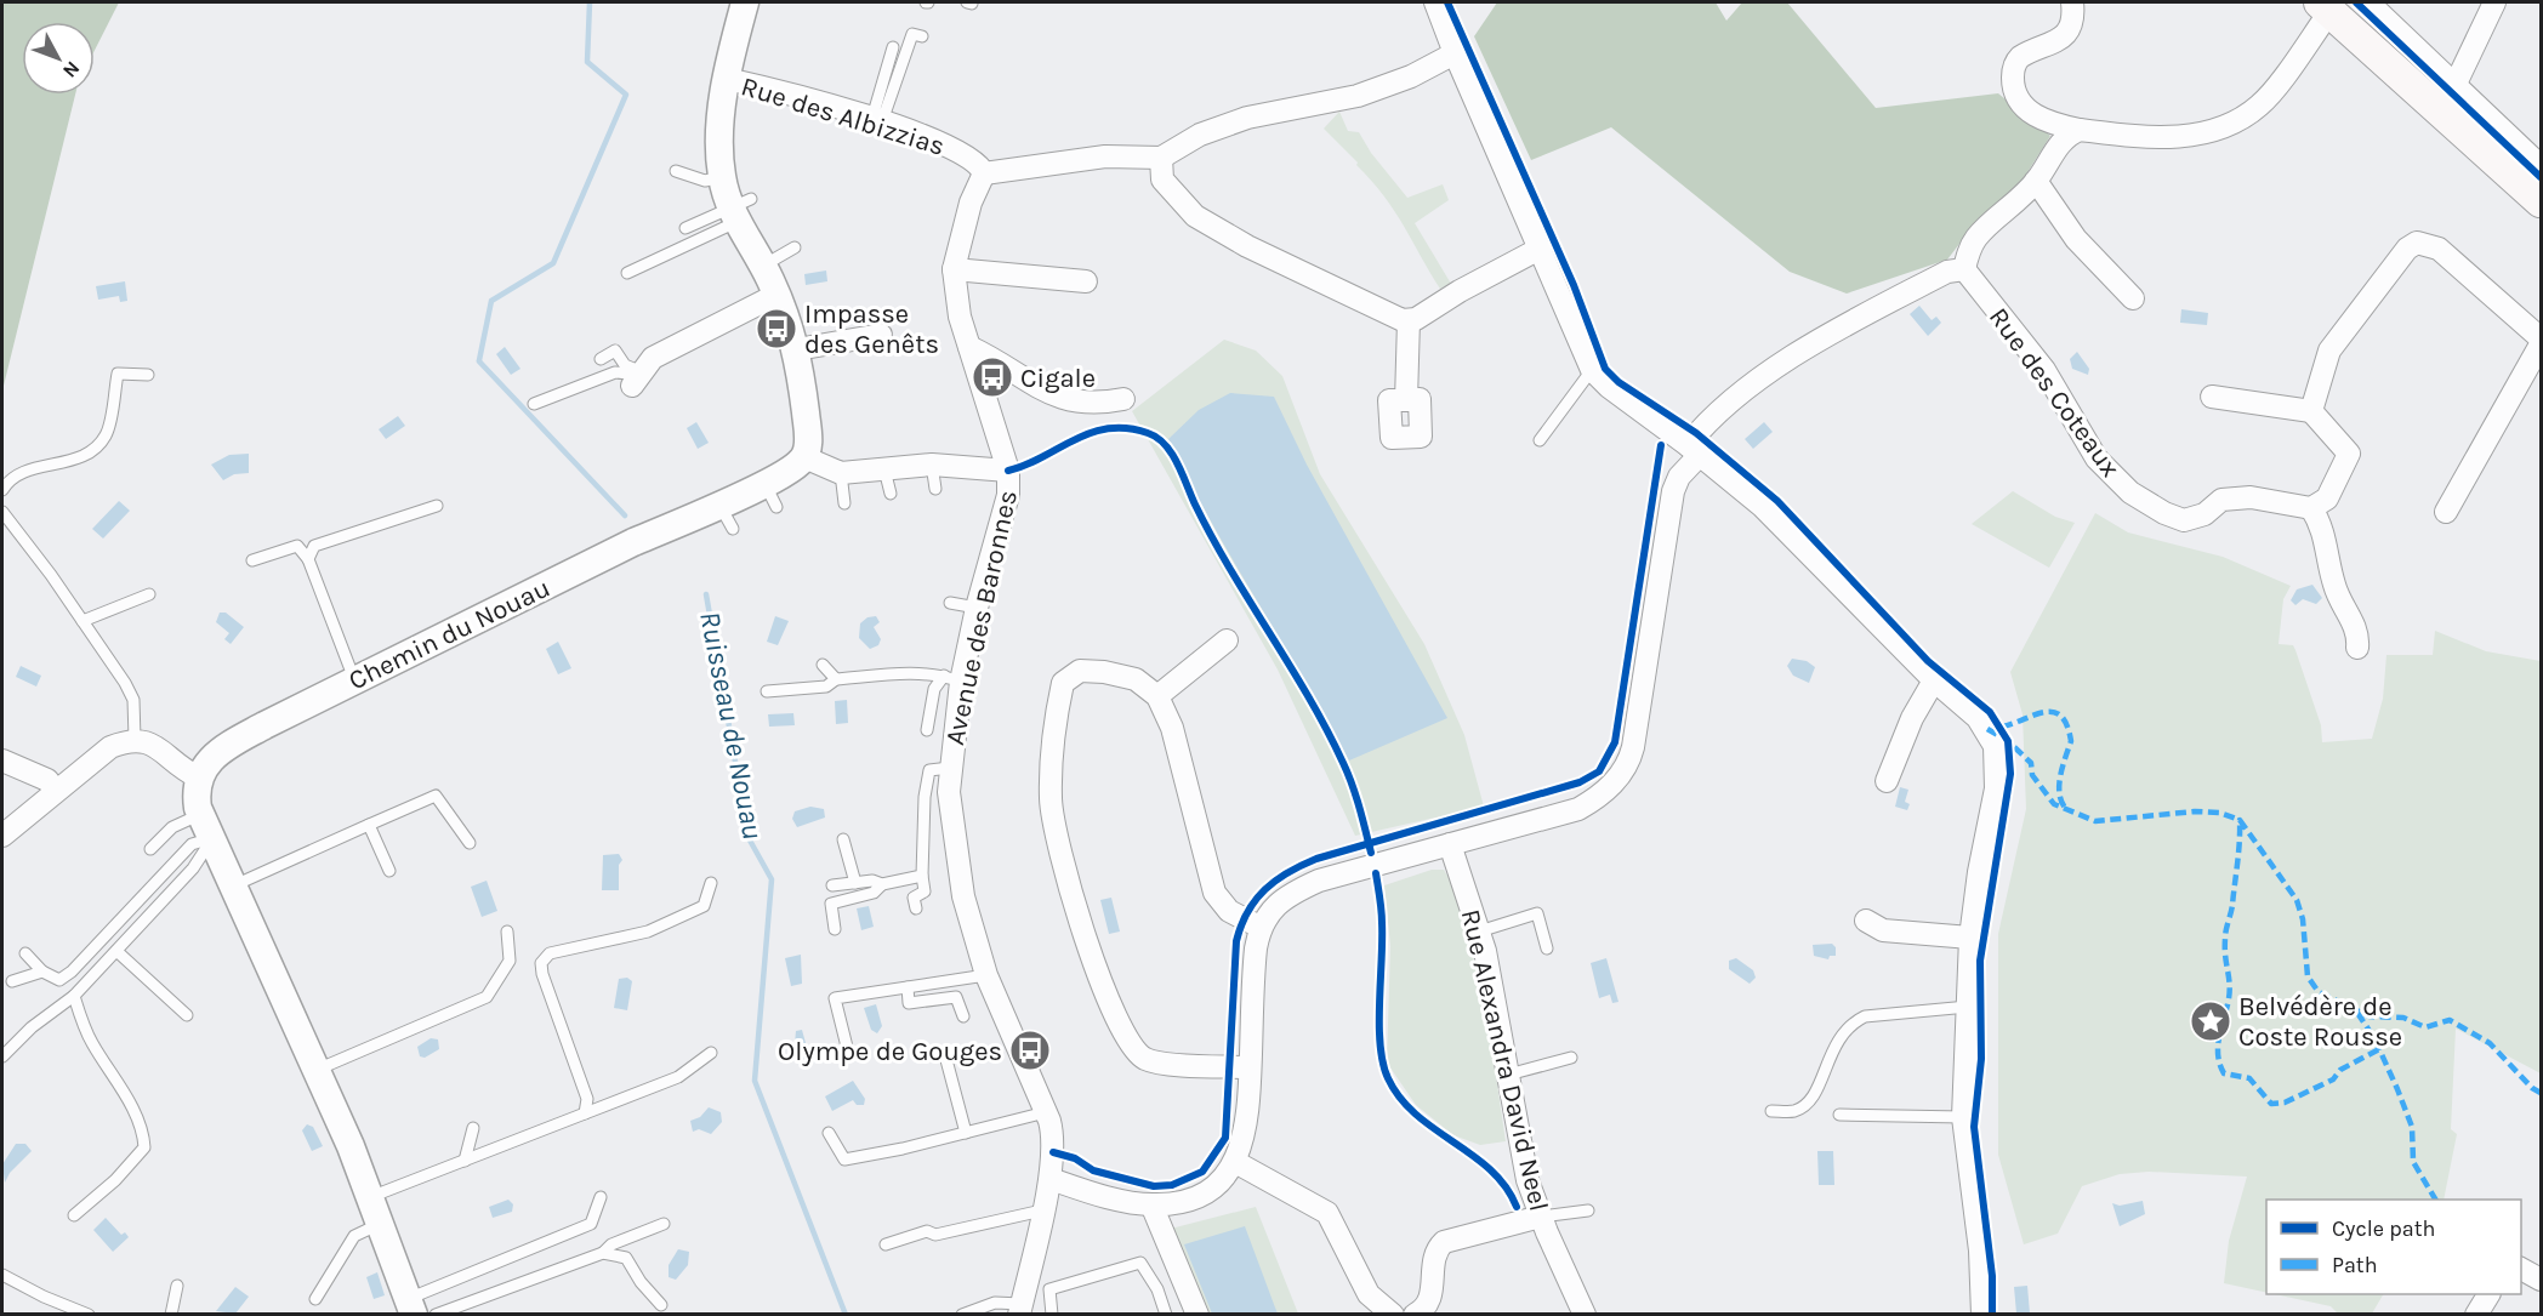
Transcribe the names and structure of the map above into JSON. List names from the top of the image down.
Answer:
{
  "streets": {
    "street": [
      "Rue des Albizzias",
      "Rue des Coteaux",
      "Avenue des Baronnes",
      "Chemin du Nouau",
      "Rue Alexandra David Neel"
    ]
  },
  "crossings": [
    ["Rue des Albizzias", "Avenue des Baronnes"]
  ],
  "water": ["Ruisseau de Nouau"],
  "places": {
    "bus stop": ["Impasse des Genêts", "Cigale", "Olympe de Gouges"],
    "place": ["Belvédère de Coste Rousse"]
  },
  "legend": ["Cycle path", "Path"],
  "north": "bottom right"
}
